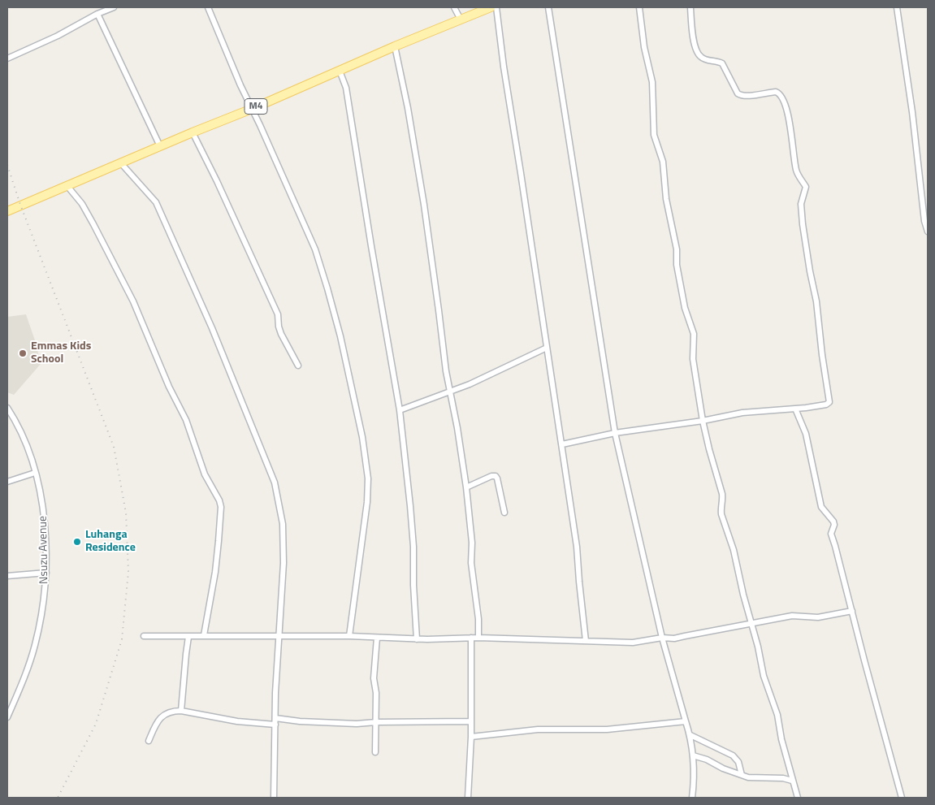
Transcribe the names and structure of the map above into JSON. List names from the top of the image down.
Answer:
{
  "streets": {
    "main road": ["M4"],
    "street": ["Nsuzu Avenue"]
  },
  "places": ["Emmas Kids School", "Luhanga Residence"]
}
